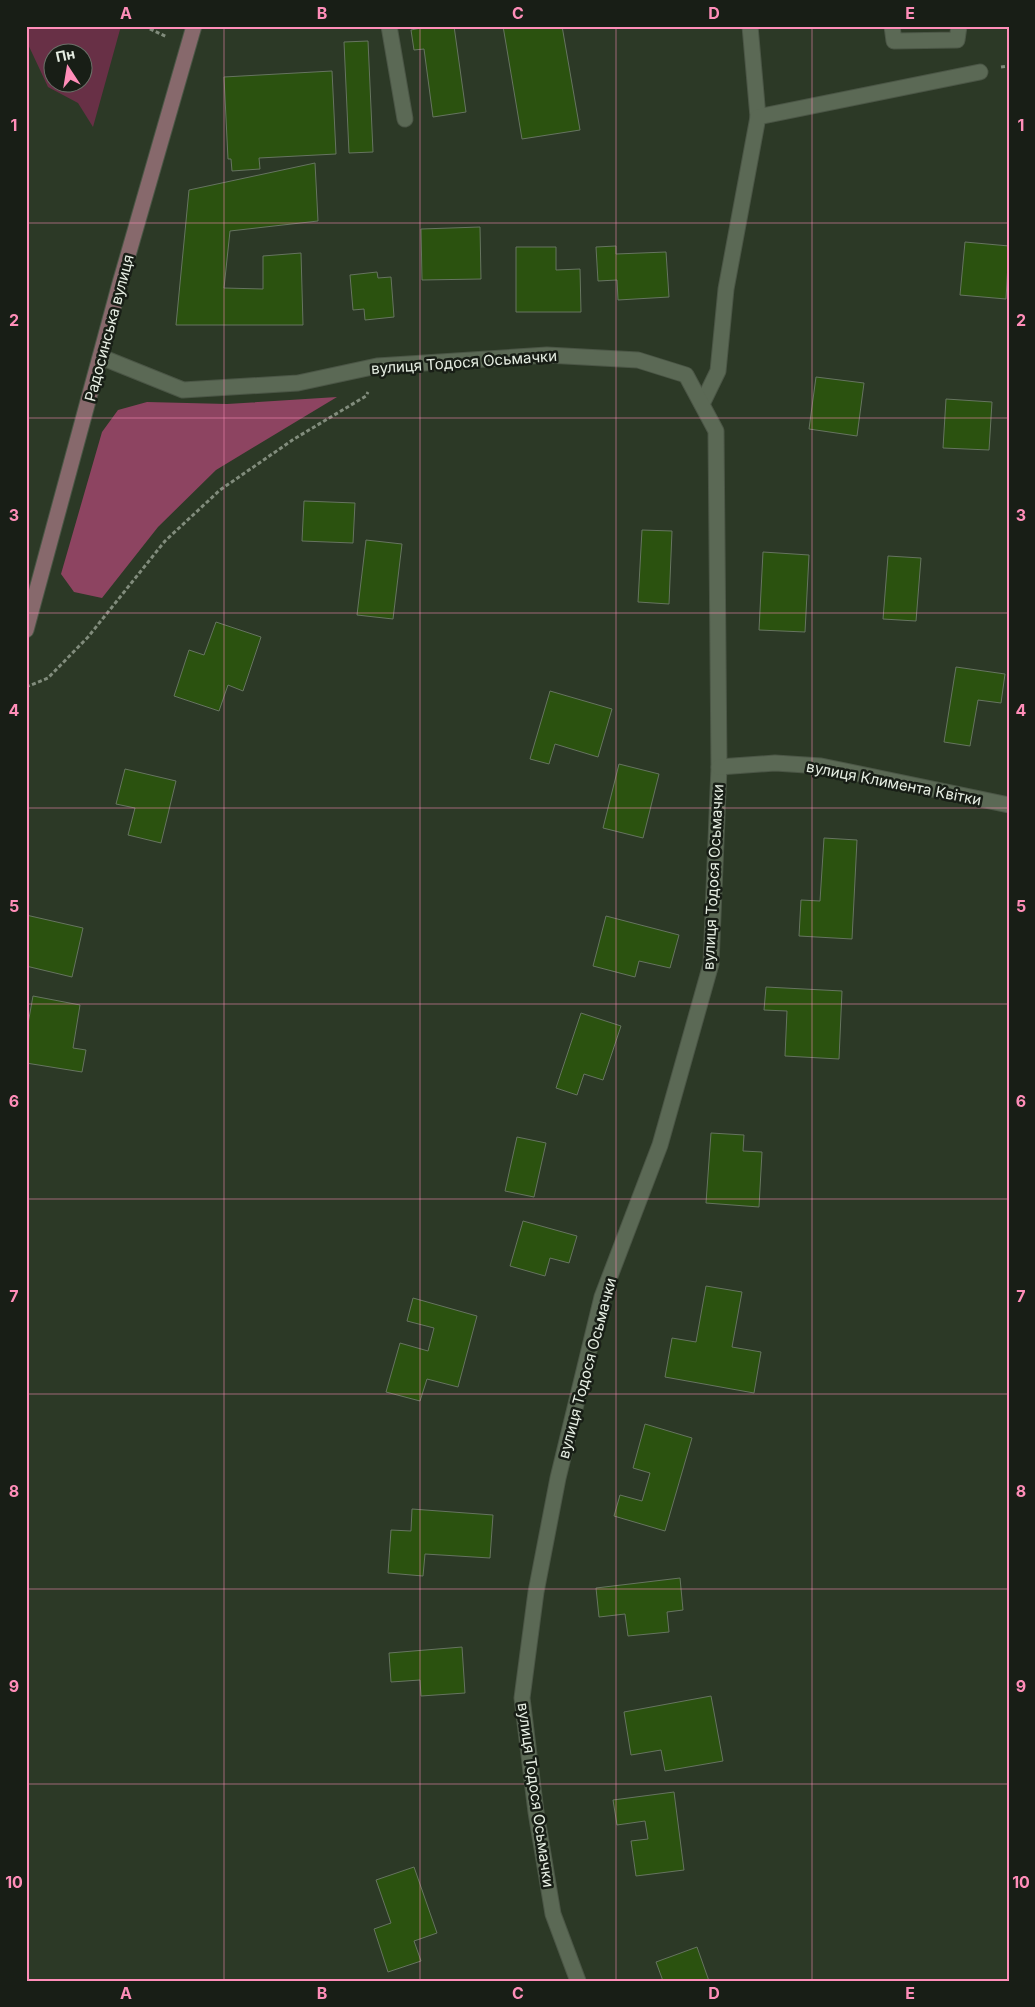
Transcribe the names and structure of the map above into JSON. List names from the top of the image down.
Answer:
{
  "streets": {
    "street": ["Радосинська вулиця", "вулиця Тодося Осьмачки", "вулиця Климента Квітки"]
  },
  "crossings": [
    ["Радосинська вулиця", "вулиця Тодося Осьмачки"],
    ["вулиця Тодося Осьмачки", "вулиця Климента Квітки"]
  ],
  "north": "top",
  "grid": {
    "columns": [
      "A",
      "B",
      "C",
      "D",
      "E"
    ],
    "rows": [
      "1",
      "2",
      "3",
      "4",
      "5",
      "6",
      "7",
      "8",
      "9",
      "10"
    ]
  }
}
